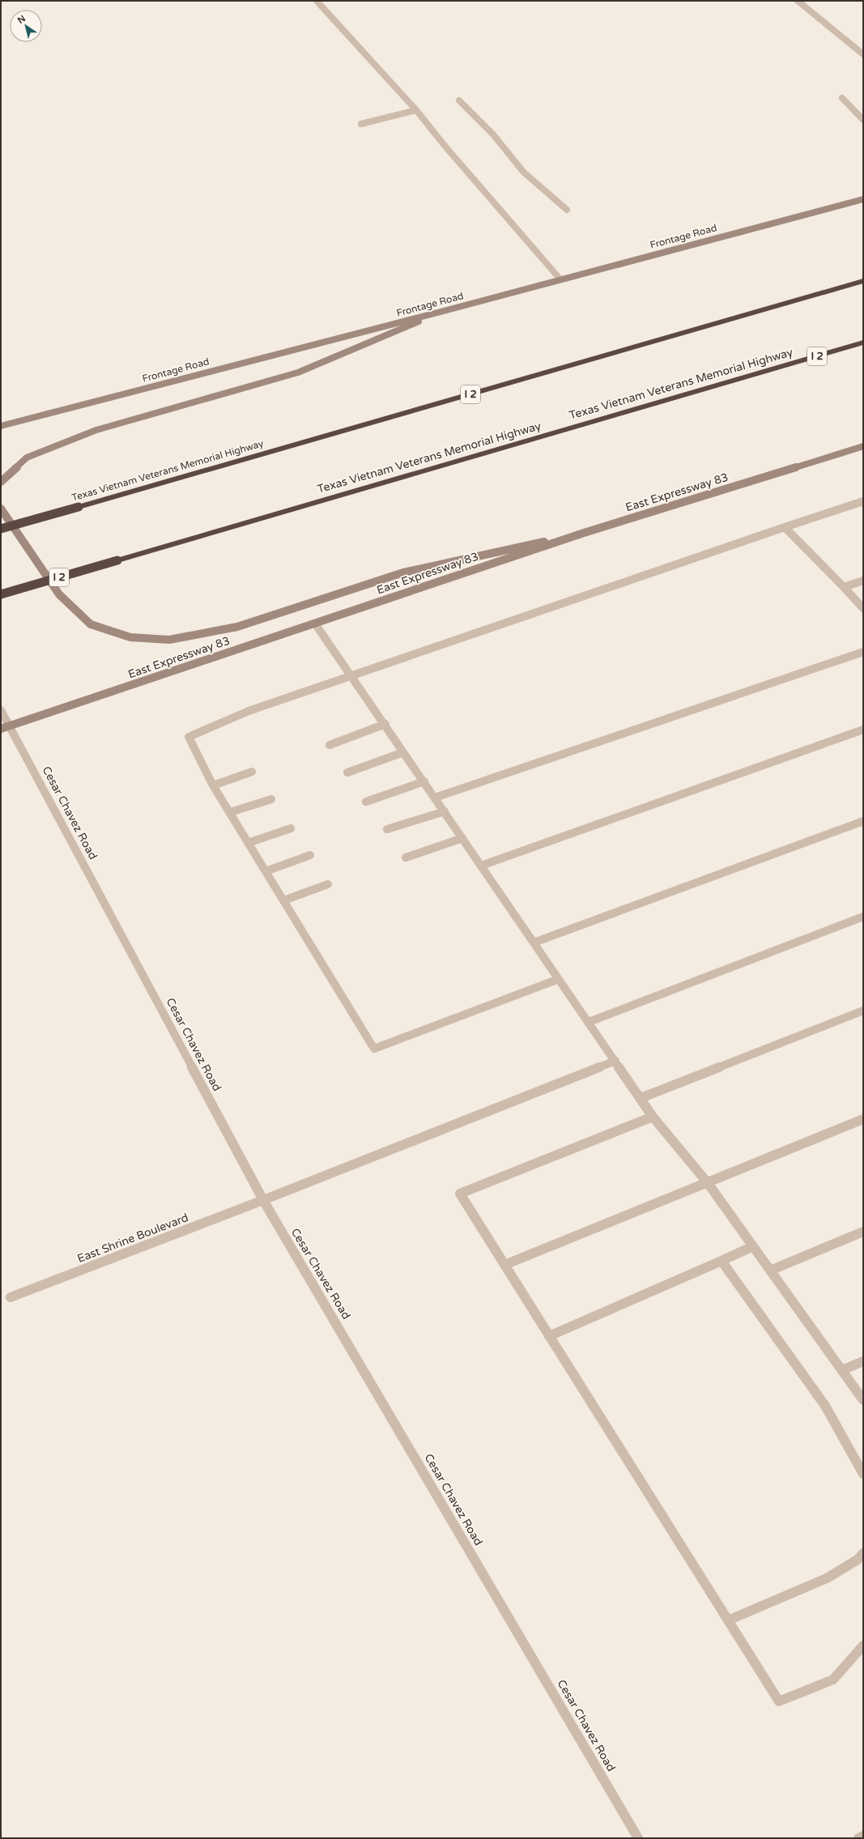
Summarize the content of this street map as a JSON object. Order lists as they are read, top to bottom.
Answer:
{
  "streets": {
    "highway": ["I 2", "Texas Vietnam Veterans Memorial Highway"],
    "main road": ["Frontage Road", "East Expressway 83"],
    "street": ["Cesar Chavez Road", "East Shrine Boulevard"]
  },
  "crossings": [
    ["East Expressway 83", "Cesar Chavez Road"],
    ["Cesar Chavez Road", "East Shrine Boulevard"]
  ],
  "north": "top left"
}
